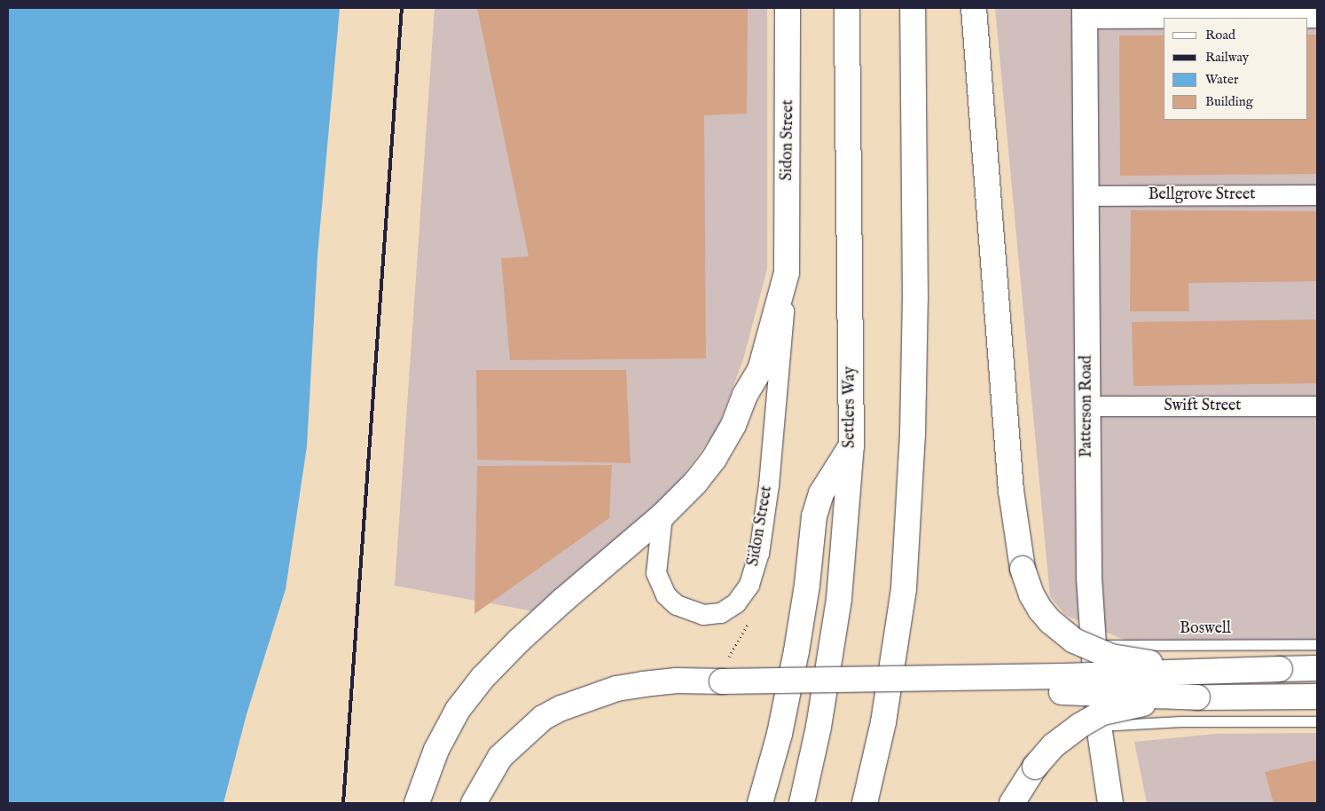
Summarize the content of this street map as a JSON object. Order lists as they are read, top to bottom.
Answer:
{
  "streets": {
    "main road": ["Sidon Street", "Patterson Road", "Settlers Way"],
    "street": ["Bellgrove Street", "Swift Street"],
    "lane": ["Boswell"]
  },
  "crossings": [
    ["Bellgrove Street", "Patterson Road"],
    ["Patterson Road", "Swift Street"],
    ["Patterson Road", "Boswell"]
  ],
  "legend": [
    "Road",
    "Railway",
    "Water",
    "Building"
  ]
}
